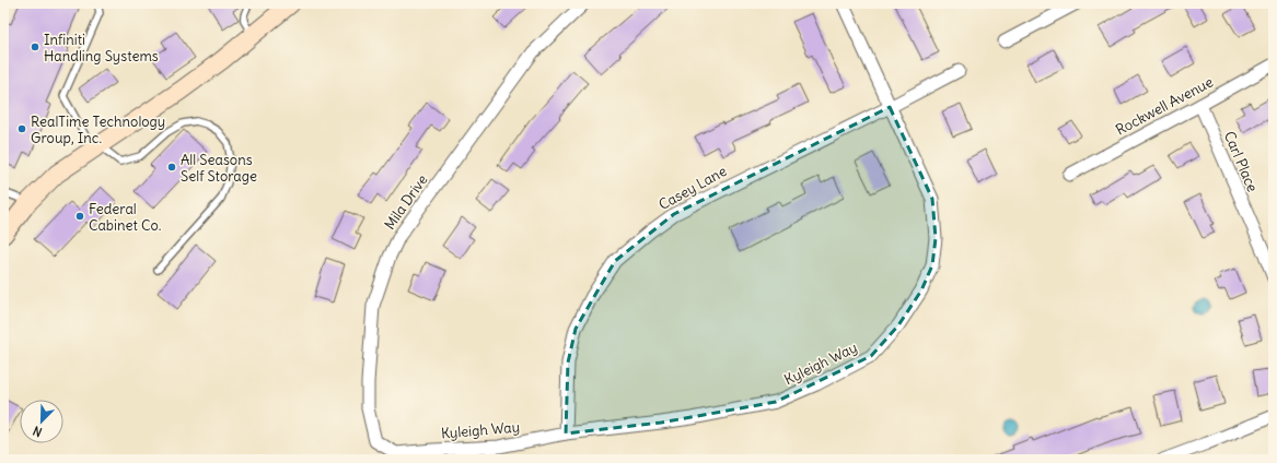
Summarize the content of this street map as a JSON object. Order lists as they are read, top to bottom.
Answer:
{
  "streets": {
    "street": [
      "Rockwell Avenue",
      "Carl Place",
      "Casey Lane",
      "Mila Drive",
      "Kyleigh Way"
    ]
  },
  "crossings": [
    ["Rockwell Avenue", "Carl Place"],
    ["Casey Lane", "Kyleigh Way"],
    ["Mila Drive", "Kyleigh Way"]
  ],
  "places": [
    "Infiniti Handling Systems",
    "RealTime Technology Group, Inc.",
    "All Seasons Self Storage",
    "Federal Cabinet Co."
  ],
  "north": "bottom left"
}
